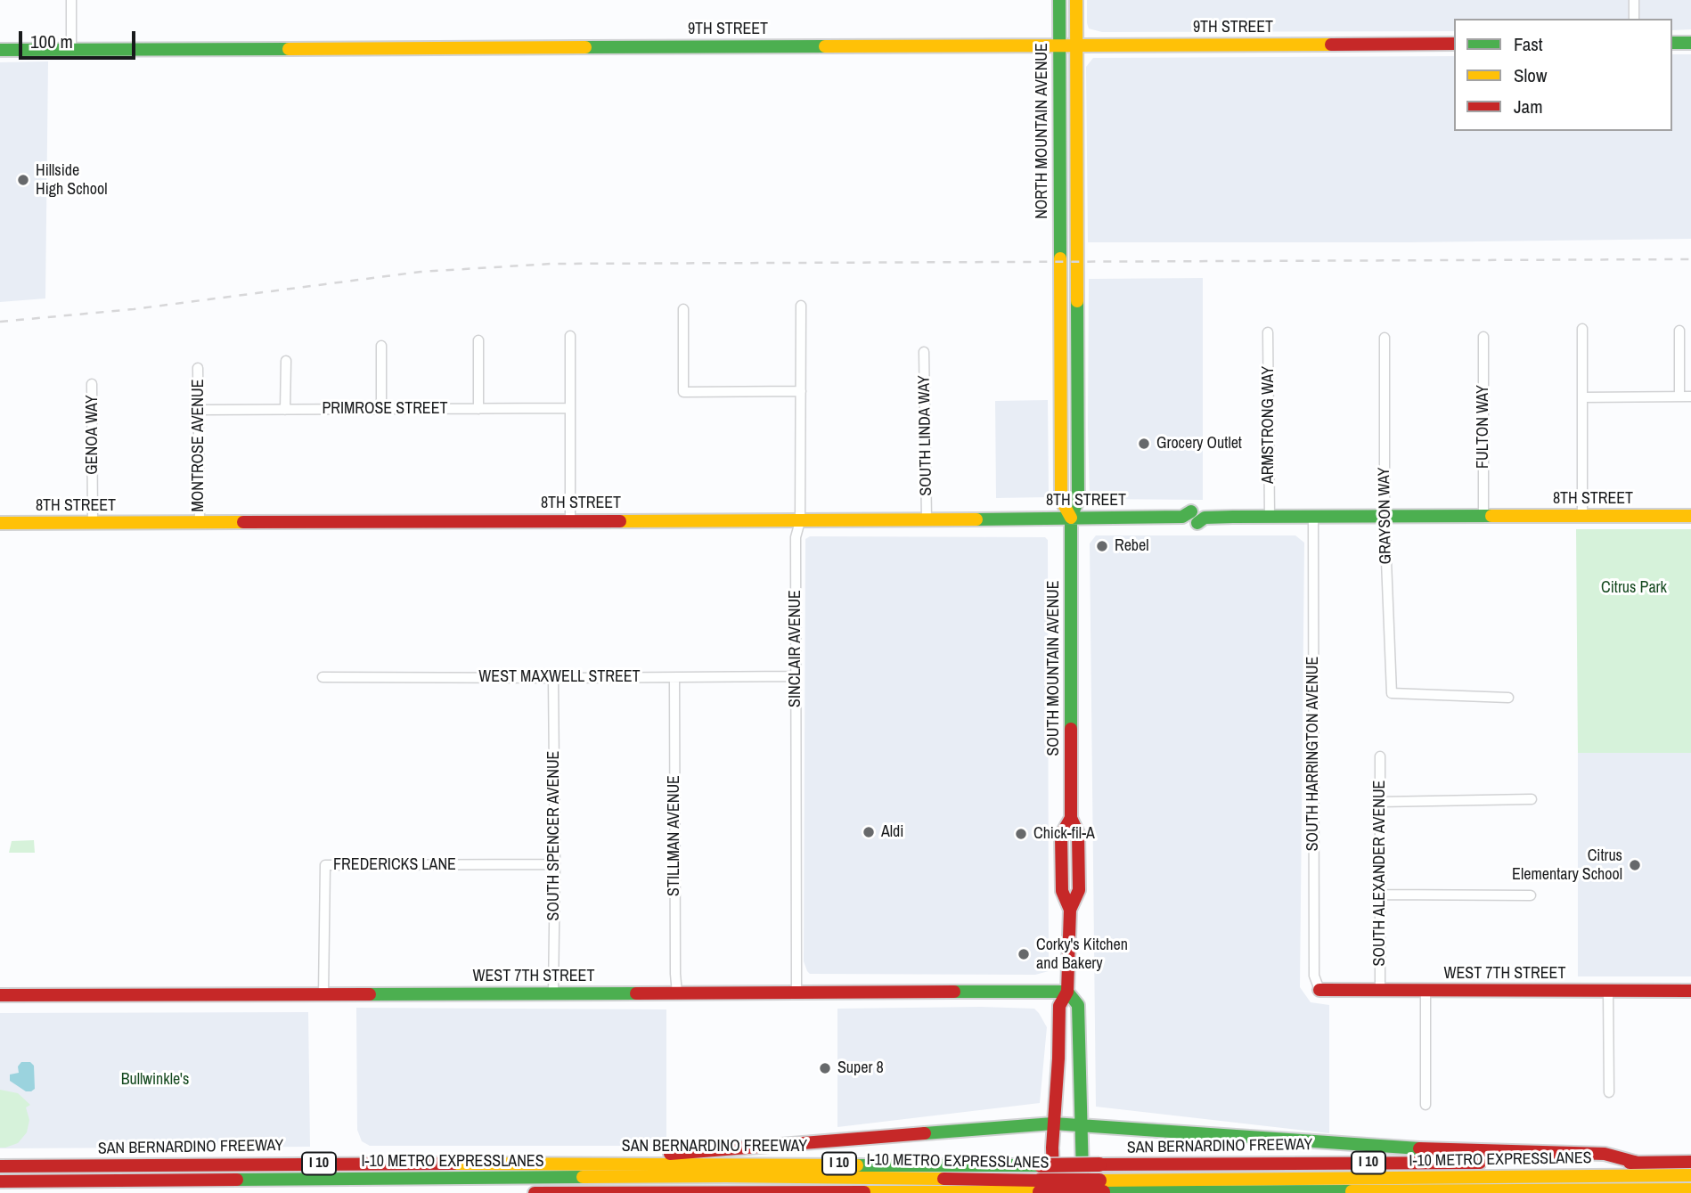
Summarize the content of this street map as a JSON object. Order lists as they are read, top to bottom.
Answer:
{
  "streets": {
    "main road": [
      "9TH STREET",
      "NORTH MOUNTAIN AVENUE",
      "8TH STREET",
      "SOUTH MOUNTAIN AVENUE",
      "WEST 7TH STREET",
      "SAN BERNARDINO FREEWAY",
      "I-10 METRO EXPRESSLANES",
      "I 10"
    ],
    "street": [
      "PRIMROSE STREET",
      "ARMSTRONG WAY",
      "FULTON WAY",
      "GENOA WAY",
      "SOUTH LINDA WAY",
      "MONTROSE AVENUE",
      "GRAYSON WAY",
      "SINCLAIR AVENUE",
      "WEST MAXWELL STREET",
      "SOUTH HARRINGTON AVENUE",
      "SOUTH SPENCER AVENUE",
      "STILLMAN AVENUE",
      "FREDERICKS LANE",
      "SOUTH ALEXANDER AVENUE"
    ]
  },
  "crossings": [
    ["9TH STREET", "NORTH MOUNTAIN AVENUE"],
    ["NORTH MOUNTAIN AVENUE", "SOUTH MOUNTAIN AVENUE"],
    ["PRIMROSE STREET", "MONTROSE AVENUE"],
    ["ARMSTRONG WAY", "8TH STREET"],
    ["FULTON WAY", "8TH STREET"],
    ["GENOA WAY", "8TH STREET"],
    ["SOUTH LINDA WAY", "8TH STREET"],
    ["MONTROSE AVENUE", "8TH STREET"],
    ["8TH STREET", "GRAYSON WAY"],
    ["8TH STREET", "SINCLAIR AVENUE"],
    ["8TH STREET", "SOUTH MOUNTAIN AVENUE"],
    ["8TH STREET", "SOUTH HARRINGTON AVENUE"],
    ["SINCLAIR AVENUE", "WEST MAXWELL STREET"],
    ["SINCLAIR AVENUE", "WEST 7TH STREET"],
    ["SOUTH MOUNTAIN AVENUE", "WEST 7TH STREET"],
    ["SOUTH MOUNTAIN AVENUE", "I-10 METRO EXPRESSLANES"],
    ["WEST MAXWELL STREET", "SOUTH SPENCER AVENUE"],
    ["WEST MAXWELL STREET", "STILLMAN AVENUE"],
    ["SOUTH HARRINGTON AVENUE", "WEST 7TH STREET"],
    ["SOUTH SPENCER AVENUE", "FREDERICKS LANE"],
    ["SOUTH SPENCER AVENUE", "WEST 7TH STREET"],
    ["STILLMAN AVENUE", "WEST 7TH STREET"],
    ["FREDERICKS LANE", "WEST 7TH STREET"],
    ["SOUTH ALEXANDER AVENUE", "WEST 7TH STREET"]
  ],
  "parks": ["Citrus Park", "Bullwinkle's"],
  "places": [
    "Hillside High School",
    "Grocery Outlet",
    "Rebel",
    "Aldi",
    "Chick-fil-A",
    "Citrus Elementary School",
    "Corky's Kitchen and Bakery",
    "Super 8"
  ],
  "legend": ["Fast", "Slow", "Jam"],
  "scale_bar": "100 m"
}
